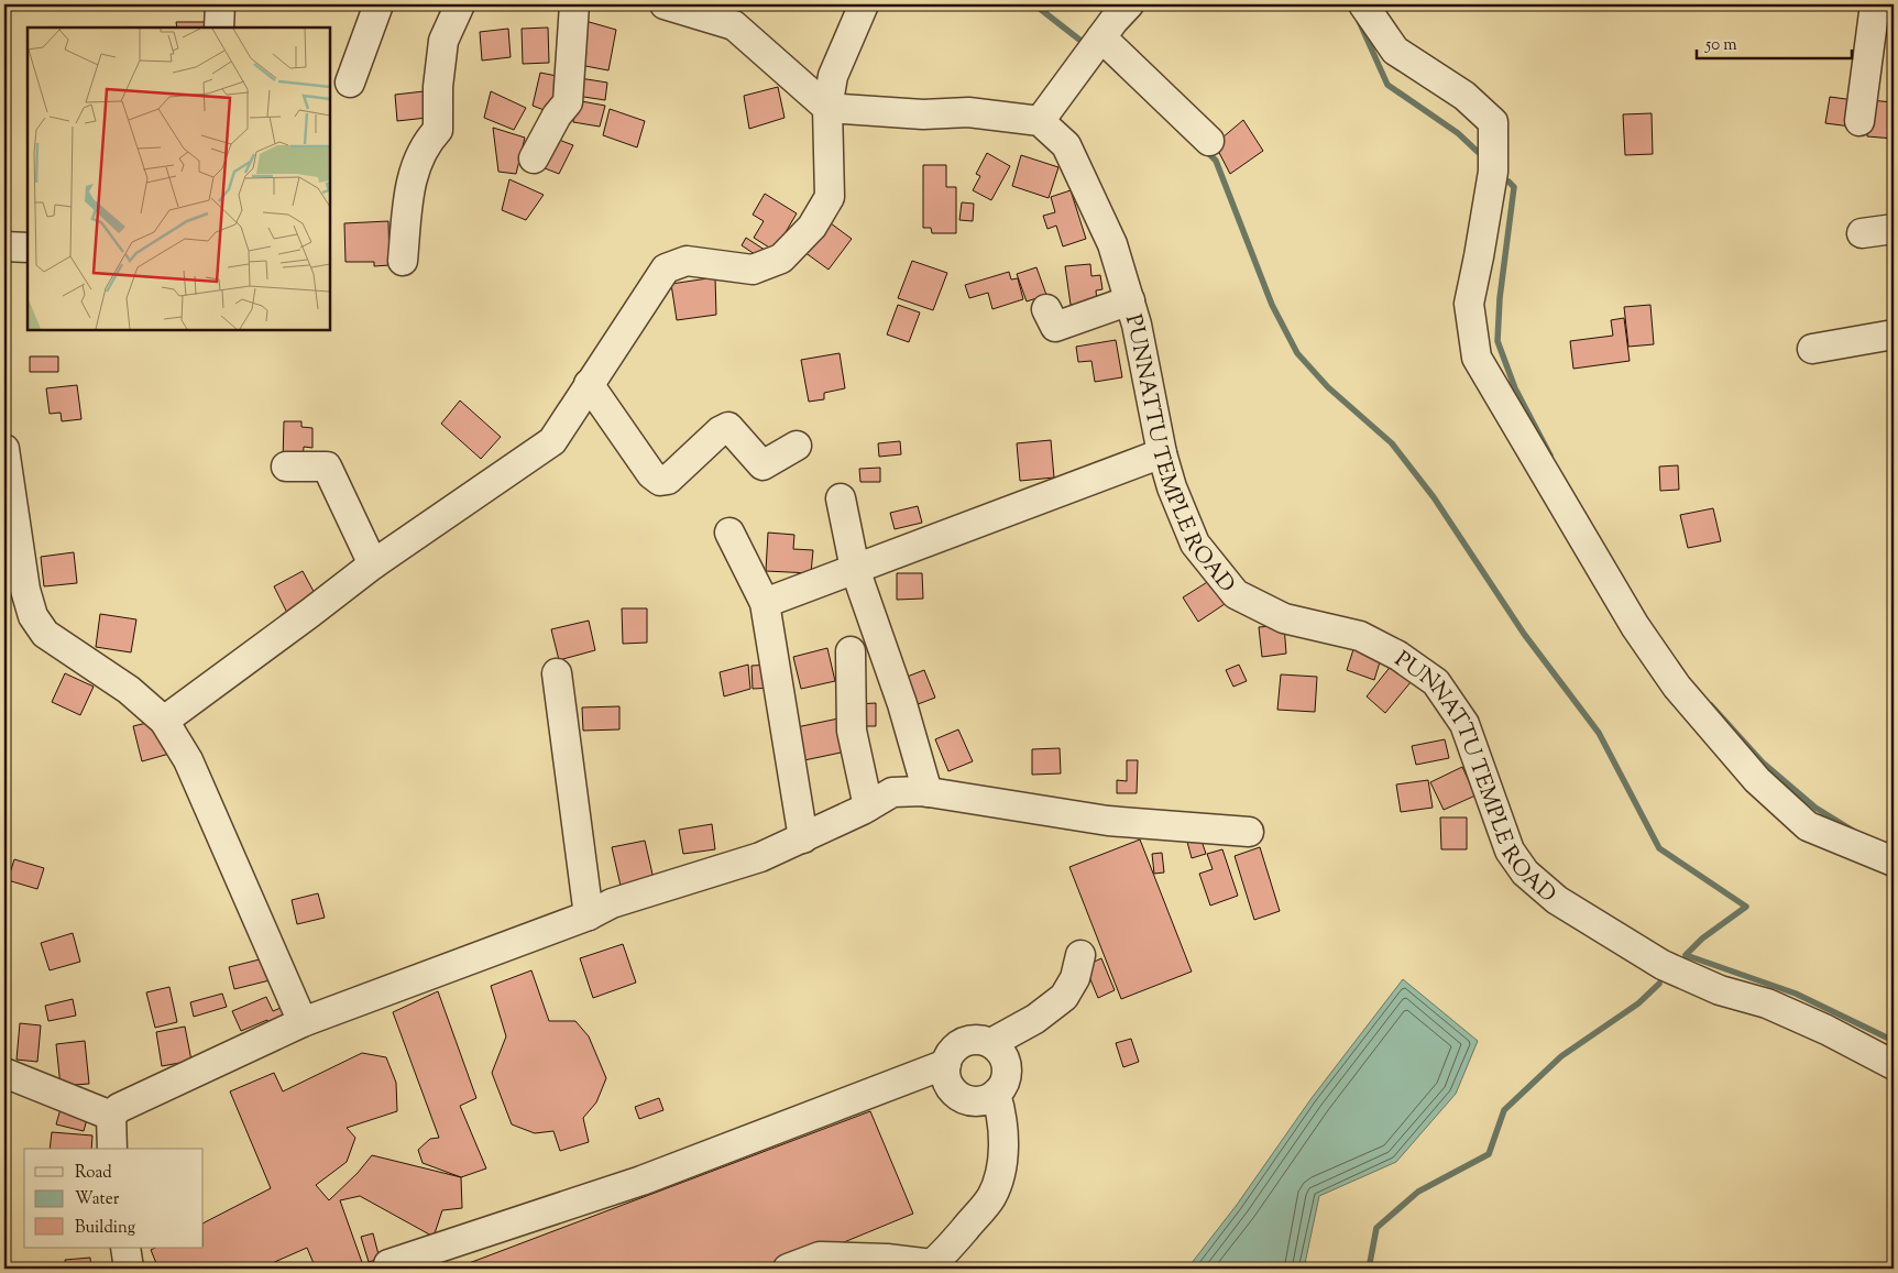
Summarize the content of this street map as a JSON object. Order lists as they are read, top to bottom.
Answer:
{
  "streets": {
    "street": ["PUNNATTU TEMPLE ROAD"]
  },
  "legend": ["Road", "Water", "Building"],
  "scale_bar": "50 m"
}
